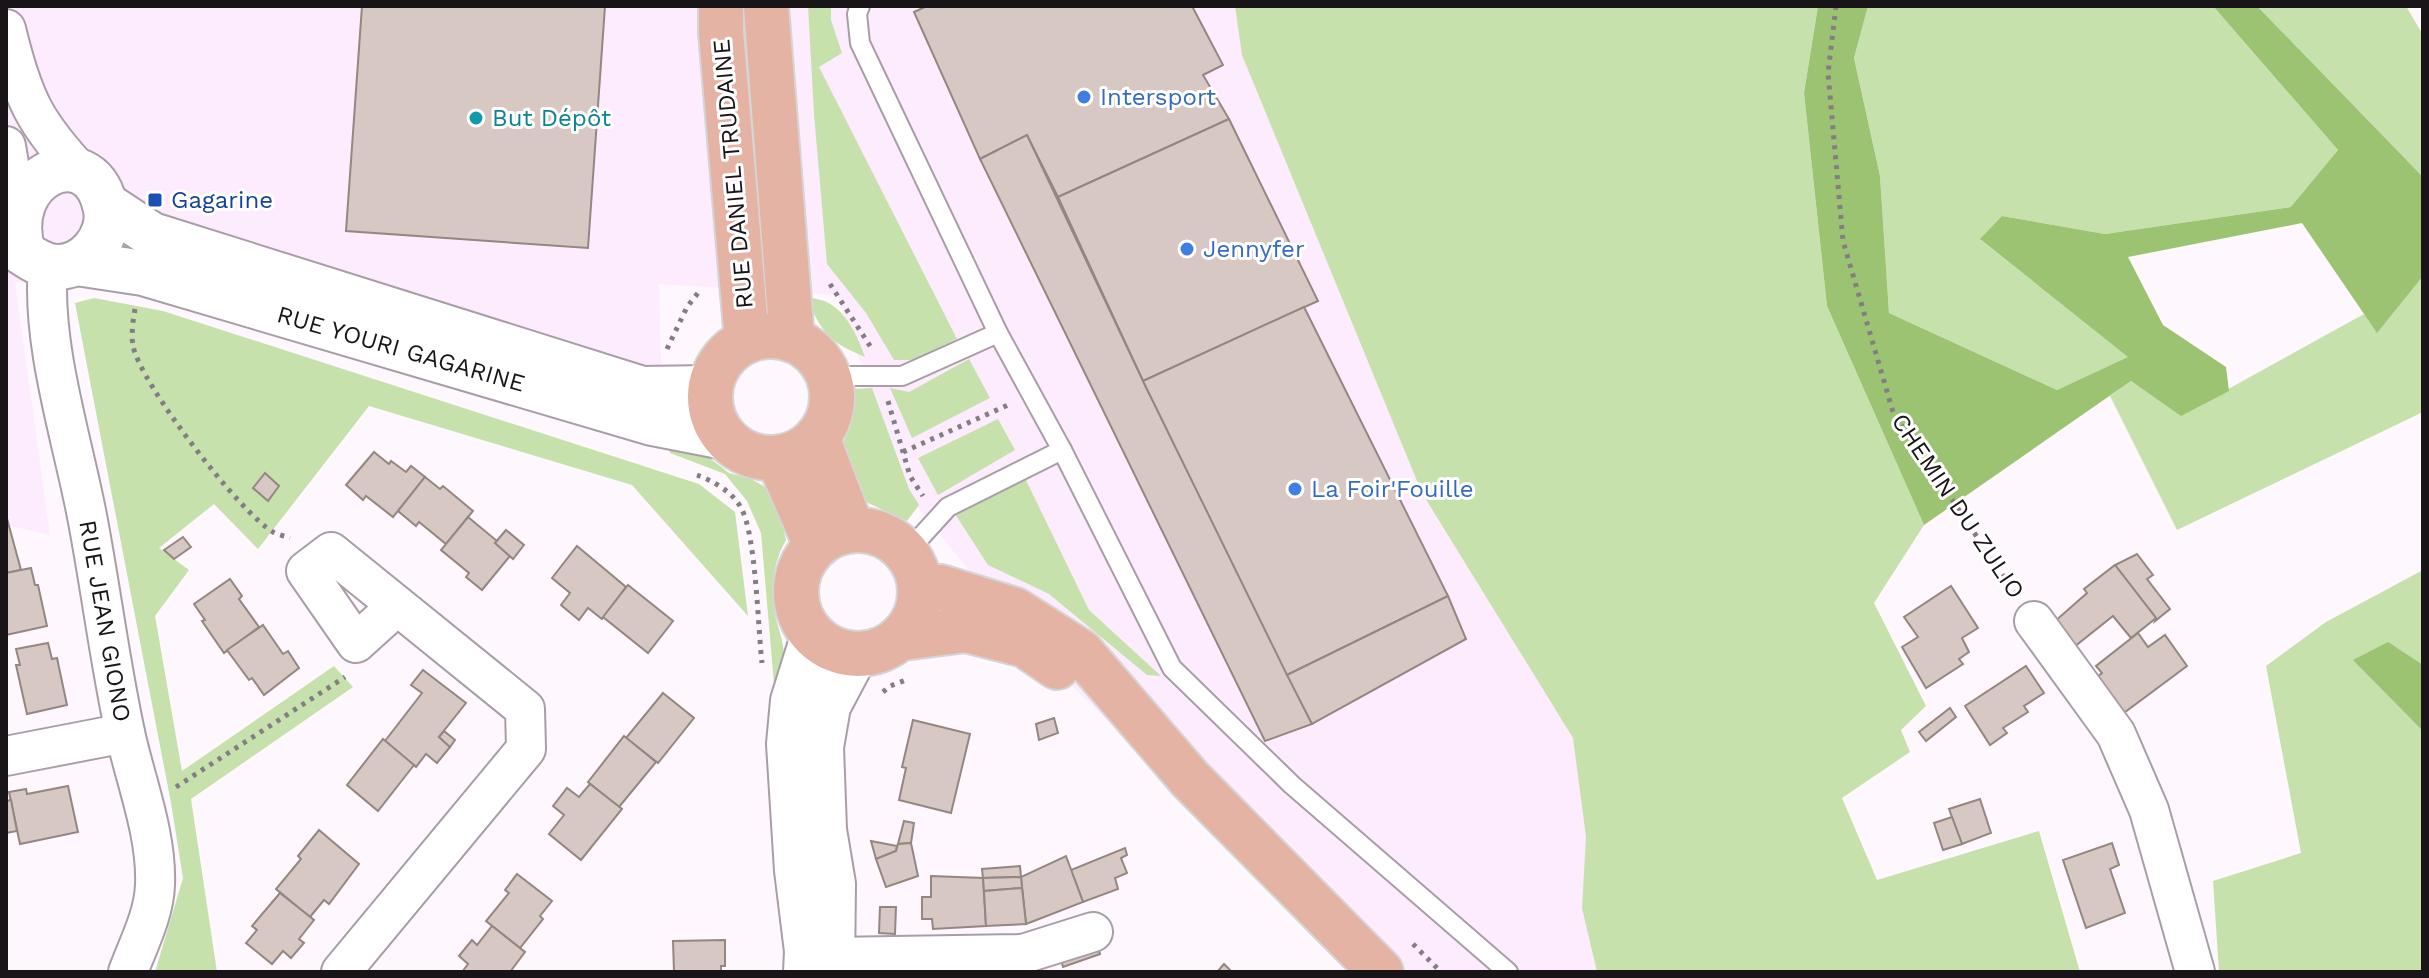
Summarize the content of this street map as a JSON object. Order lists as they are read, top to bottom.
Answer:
{
  "streets": {
    "main road": ["RUE DANIEL TRUDAINE"],
    "street": ["RUE YOURI GAGARINE", "CHEMIN DU ZULIO", "RUE JEAN GIONO"]
  },
  "crossings": [
    ["RUE DANIEL TRUDAINE", "RUE YOURI GAGARINE"],
    ["RUE YOURI GAGARINE", "RUE JEAN GIONO"]
  ],
  "places": {
    "other": [
      "Intersport",
      "But Dépôt",
      "Jennyfer",
      "La Foir'Fouille"
    ],
    "transit": ["Gagarine"]
  }
}
